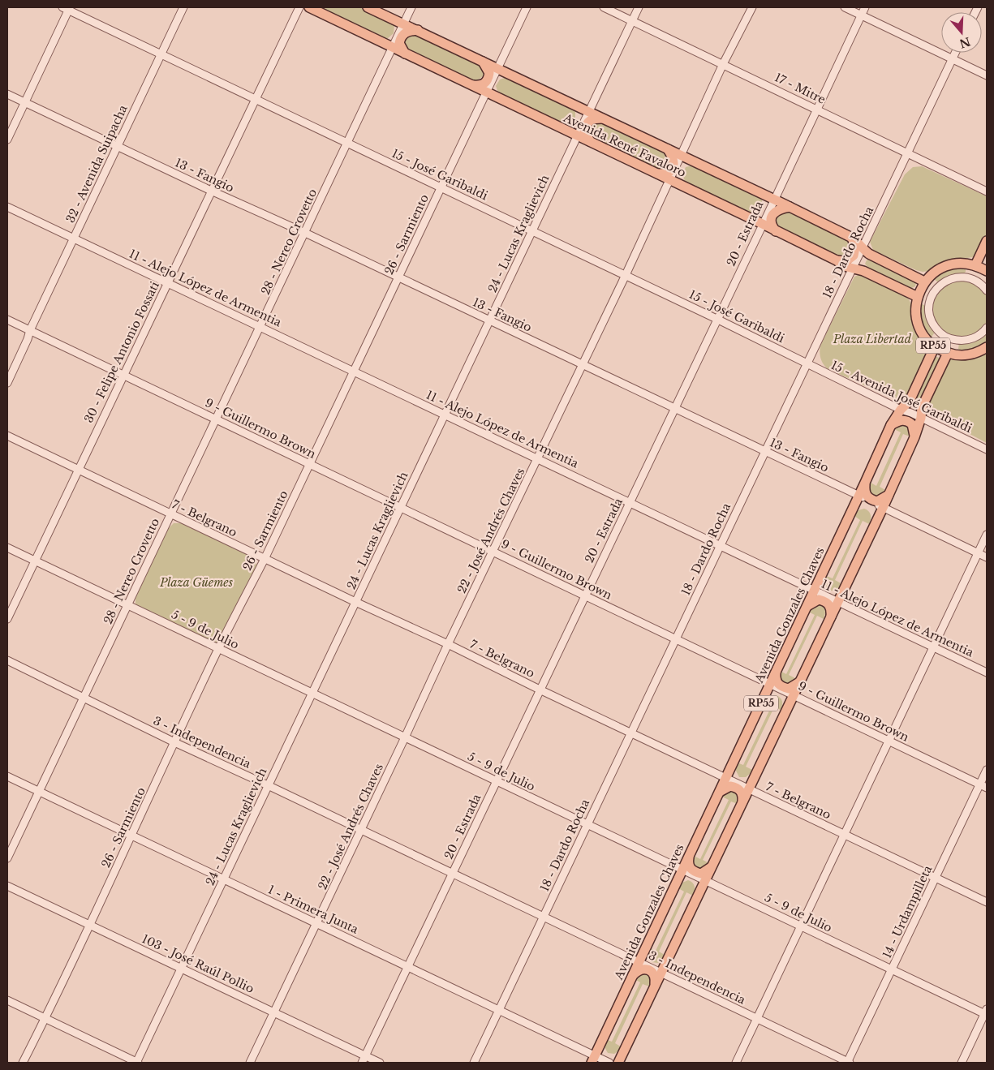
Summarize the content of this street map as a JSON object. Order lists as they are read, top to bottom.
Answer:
{
  "streets": {
    "main road": ["Avenida René Favaloro", "RP55", "Avenida Gonzales Chaves"],
    "street": [
      "17 - Mitre",
      "32 - Avenida Suipacha",
      "15 - José Garibaldi",
      "13 - Fangio",
      "24 - Lucas Kraglievich",
      "20 - Estrada",
      "26 - Sarmiento",
      "28 - Nereo Crovetto",
      "18 - Dardo Rocha",
      "11 - Alejo López de Armentia",
      "30 - Felipe Antonio Fossati",
      "15 - Avenida José Garibaldi",
      "9 - Guillermo Brown",
      "7 - Belgrano",
      "22 - José Andrés Chaves",
      "5 - 9 de Julio",
      "3 - Independencia",
      "1 - Primera Junta",
      "14 - Urdampilleta",
      "103 - José Raúl Pollio"
    ]
  },
  "crossings": [
    ["17 - Mitre", "24 - Lucas Kraglievich"],
    ["17 - Mitre", "20 - Estrada"],
    ["17 - Mitre", "18 - Dardo Rocha"],
    ["17 - Mitre", "22 - José Andrés Chaves"],
    ["Avenida René Favaloro", "24 - Lucas Kraglievich"],
    ["Avenida René Favaloro", "20 - Estrada"],
    ["Avenida René Favaloro", "26 - Sarmiento"],
    ["Avenida René Favaloro", "28 - Nereo Crovetto"],
    ["Avenida René Favaloro", "18 - Dardo Rocha"],
    ["Avenida René Favaloro", "RP55"],
    ["Avenida René Favaloro", "22 - José Andrés Chaves"],
    ["32 - Avenida Suipacha", "15 - José Garibaldi"],
    ["32 - Avenida Suipacha", "13 - Fangio"],
    ["32 - Avenida Suipacha", "11 - Alejo López de Armentia"],
    ["32 - Avenida Suipacha", "9 - Guillermo Brown"],
    ["15 - José Garibaldi", "24 - Lucas Kraglievich"],
    ["15 - José Garibaldi", "20 - Estrada"],
    ["15 - José Garibaldi", "26 - Sarmiento"],
    ["15 - José Garibaldi", "28 - Nereo Crovetto"],
    ["15 - José Garibaldi", "18 - Dardo Rocha"],
    ["15 - José Garibaldi", "30 - Felipe Antonio Fossati"],
    ["15 - José Garibaldi", "15 - Avenida José Garibaldi"],
    ["15 - José Garibaldi", "22 - José Andrés Chaves"],
    ["13 - Fangio", "24 - Lucas Kraglievich"],
    ["13 - Fangio", "20 - Estrada"],
    ["13 - Fangio", "26 - Sarmiento"],
    ["13 - Fangio", "28 - Nereo Crovetto"],
    ["13 - Fangio", "18 - Dardo Rocha"],
    ["13 - Fangio", "RP55"],
    ["13 - Fangio", "30 - Felipe Antonio Fossati"],
    ["13 - Fangio", "22 - José Andrés Chaves"],
    ["13 - Fangio", "Avenida Gonzales Chaves"],
    ["24 - Lucas Kraglievich", "11 - Alejo López de Armentia"],
    ["24 - Lucas Kraglievich", "9 - Guillermo Brown"],
    ["24 - Lucas Kraglievich", "7 - Belgrano"],
    ["24 - Lucas Kraglievich", "5 - 9 de Julio"],
    ["24 - Lucas Kraglievich", "3 - Independencia"],
    ["24 - Lucas Kraglievich", "1 - Primera Junta"],
    ["24 - Lucas Kraglievich", "103 - José Raúl Pollio"],
    ["20 - Estrada", "11 - Alejo López de Armentia"],
    ["20 - Estrada", "9 - Guillermo Brown"],
    ["20 - Estrada", "7 - Belgrano"],
    ["20 - Estrada", "5 - 9 de Julio"],
    ["20 - Estrada", "3 - Independencia"],
    ["20 - Estrada", "1 - Primera Junta"],
    ["20 - Estrada", "103 - José Raúl Pollio"],
    ["26 - Sarmiento", "11 - Alejo López de Armentia"],
    ["26 - Sarmiento", "9 - Guillermo Brown"],
    ["26 - Sarmiento", "7 - Belgrano"],
    ["26 - Sarmiento", "5 - 9 de Julio"],
    ["26 - Sarmiento", "3 - Independencia"],
    ["26 - Sarmiento", "1 - Primera Junta"],
    ["26 - Sarmiento", "103 - José Raúl Pollio"],
    ["28 - Nereo Crovetto", "11 - Alejo López de Armentia"],
    ["28 - Nereo Crovetto", "9 - Guillermo Brown"],
    ["28 - Nereo Crovetto", "7 - Belgrano"],
    ["28 - Nereo Crovetto", "5 - 9 de Julio"],
    ["28 - Nereo Crovetto", "3 - Independencia"],
    ["28 - Nereo Crovetto", "1 - Primera Junta"],
    ["18 - Dardo Rocha", "11 - Alejo López de Armentia"],
    ["18 - Dardo Rocha", "15 - Avenida José Garibaldi"],
    ["18 - Dardo Rocha", "9 - Guillermo Brown"],
    ["18 - Dardo Rocha", "7 - Belgrano"],
    ["18 - Dardo Rocha", "5 - 9 de Julio"],
    ["18 - Dardo Rocha", "3 - Independencia"],
    ["18 - Dardo Rocha", "1 - Primera Junta"],
    ["11 - Alejo López de Armentia", "RP55"],
    ["11 - Alejo López de Armentia", "30 - Felipe Antonio Fossati"],
    ["11 - Alejo López de Armentia", "22 - José Andrés Chaves"],
    ["11 - Alejo López de Armentia", "Avenida Gonzales Chaves"],
    ["RP55", "15 - Avenida José Garibaldi"],
    ["RP55", "9 - Guillermo Brown"],
    ["RP55", "7 - Belgrano"],
    ["RP55", "Avenida Gonzales Chaves"],
    ["RP55", "5 - 9 de Julio"],
    ["RP55", "3 - Independencia"],
    ["30 - Felipe Antonio Fossati", "9 - Guillermo Brown"],
    ["30 - Felipe Antonio Fossati", "7 - Belgrano"],
    ["30 - Felipe Antonio Fossati", "5 - 9 de Julio"],
    ["15 - Avenida José Garibaldi", "Avenida Gonzales Chaves"],
    ["9 - Guillermo Brown", "22 - José Andrés Chaves"],
    ["9 - Guillermo Brown", "Avenida Gonzales Chaves"],
    ["9 - Guillermo Brown", "14 - Urdampilleta"],
    ["7 - Belgrano", "22 - José Andrés Chaves"],
    ["7 - Belgrano", "Avenida Gonzales Chaves"],
    ["7 - Belgrano", "14 - Urdampilleta"],
    ["22 - José Andrés Chaves", "5 - 9 de Julio"],
    ["22 - José Andrés Chaves", "3 - Independencia"],
    ["22 - José Andrés Chaves", "1 - Primera Junta"],
    ["22 - José Andrés Chaves", "103 - José Raúl Pollio"],
    ["Avenida Gonzales Chaves", "5 - 9 de Julio"],
    ["Avenida Gonzales Chaves", "3 - Independencia"],
    ["Avenida Gonzales Chaves", "1 - Primera Junta"],
    ["5 - 9 de Julio", "14 - Urdampilleta"],
    ["3 - Independencia", "14 - Urdampilleta"]
  ],
  "parks": ["Plaza Libertad", "Plaza Güemes"],
  "north": "bottom"
}
